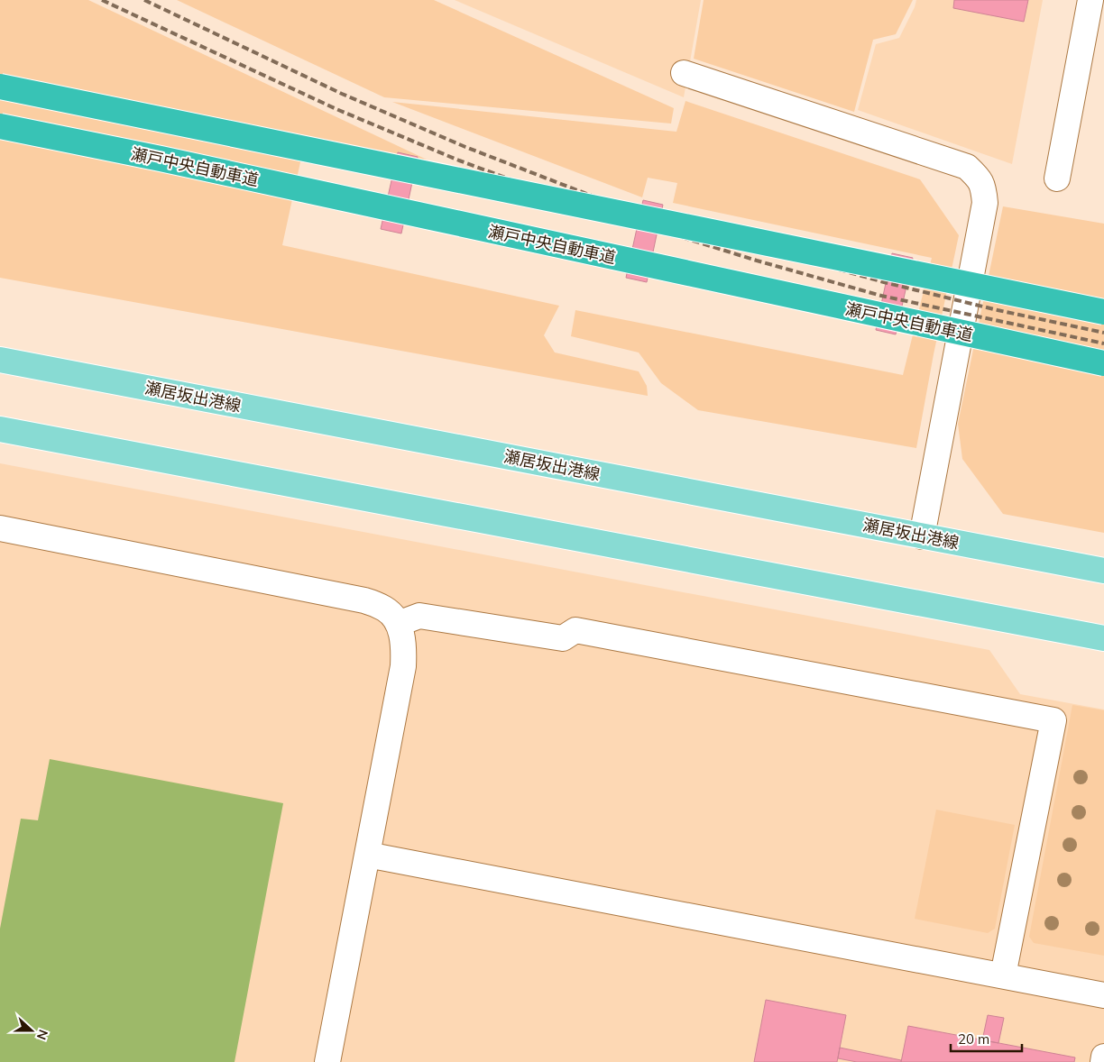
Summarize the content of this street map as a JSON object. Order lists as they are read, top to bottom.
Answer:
{
  "streets": {
    "highway": ["瀬戸中央自動車道"],
    "main road": ["瀬居坂出港線"]
  },
  "scale_bar": "20 m",
  "north": "right"
}
